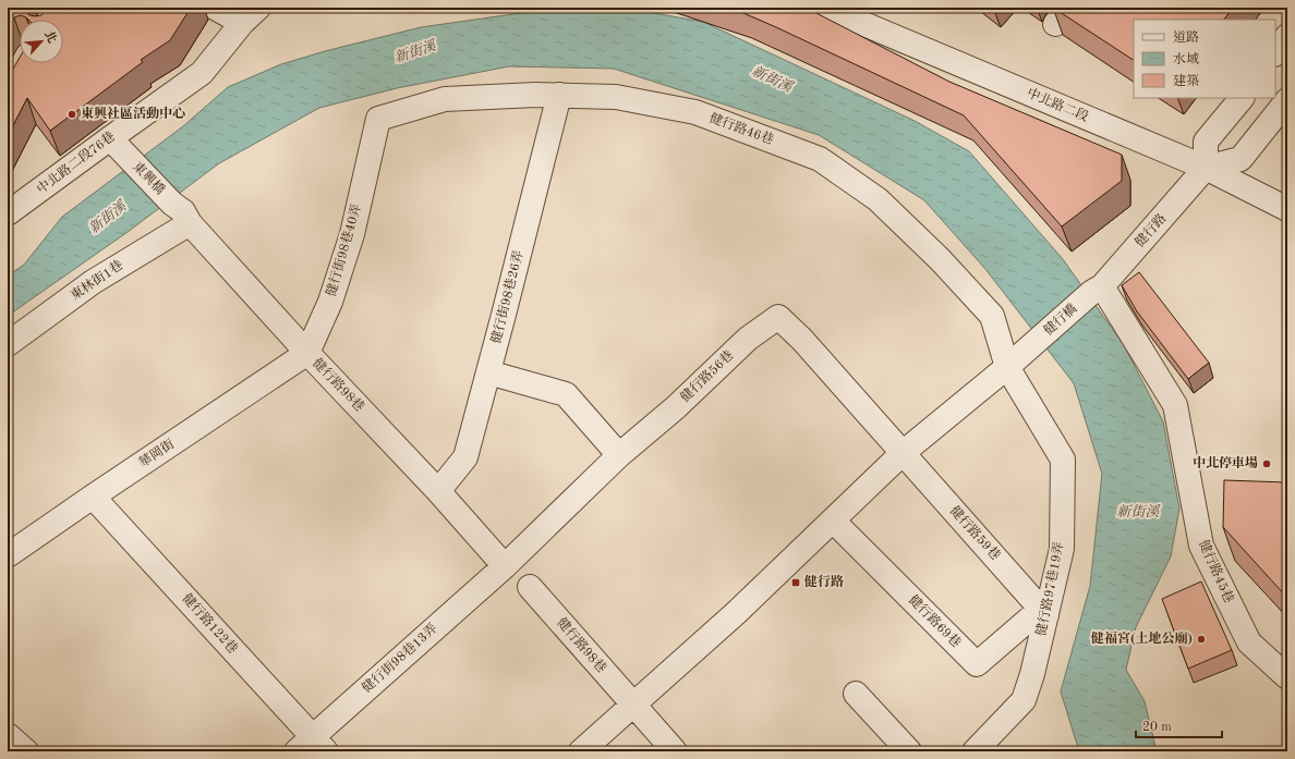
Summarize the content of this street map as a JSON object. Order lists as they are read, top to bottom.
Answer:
{
  "streets": {
    "street": [
      "中北路二段",
      "健行路46巷",
      "中北路二段76巷",
      "東興橋",
      "健行路",
      "健行街98巷40弄",
      "東林街1巷",
      "健行街98巷26弄",
      "健行橋",
      "健行路56巷",
      "健行路98巷",
      "華岡街",
      "健行路59巷",
      "健行路45巷",
      "健行路97巷19弄",
      "健行路69巷",
      "健行路122巷",
      "健行街98巷13弄"
    ]
  },
  "crossings": [
    ["中北路二段", "健行路"],
    ["健行路46巷", "健行街98巷40弄"],
    ["健行路46巷", "健行街98巷26弄"],
    ["健行路46巷", "健行橋"],
    ["健行路46巷", "健行路97巷19弄"],
    ["中北路二段76巷", "東興橋"],
    ["東興橋", "健行路98巷"],
    ["健行路", "健行橋"],
    ["健行路", "健行路45巷"],
    ["健行街98巷40弄", "健行路98巷"],
    ["健行街98巷40弄", "華岡街"],
    ["東林街1巷", "健行路98巷"],
    ["健行街98巷26弄", "健行路98巷"],
    ["健行橋", "健行路45巷"],
    ["健行橋", "健行路97巷19弄"],
    ["健行路56巷", "健行路98巷"],
    ["健行路56巷", "健行路59巷"],
    ["健行路56巷", "健行街98巷13弄"],
    ["健行路98巷", "華岡街"],
    ["健行路98巷", "健行街98巷13弄"],
    ["華岡街", "健行路122巷"],
    ["健行路59巷", "健行路97巷19弄"],
    ["健行路59巷", "健行路69巷"],
    ["健行路97巷19弄", "健行路69巷"],
    ["健行路122巷", "健行街98巷13弄"]
  ],
  "water": ["新街溪"],
  "places": {
    "other": ["東興社區活動中心", "中北停車場", "健福宮(土地公廟)"],
    "transit": ["健行路"]
  },
  "legend": ["道路", "水域", "建築"],
  "scale_bar": "20 m",
  "north": "top right"
}
